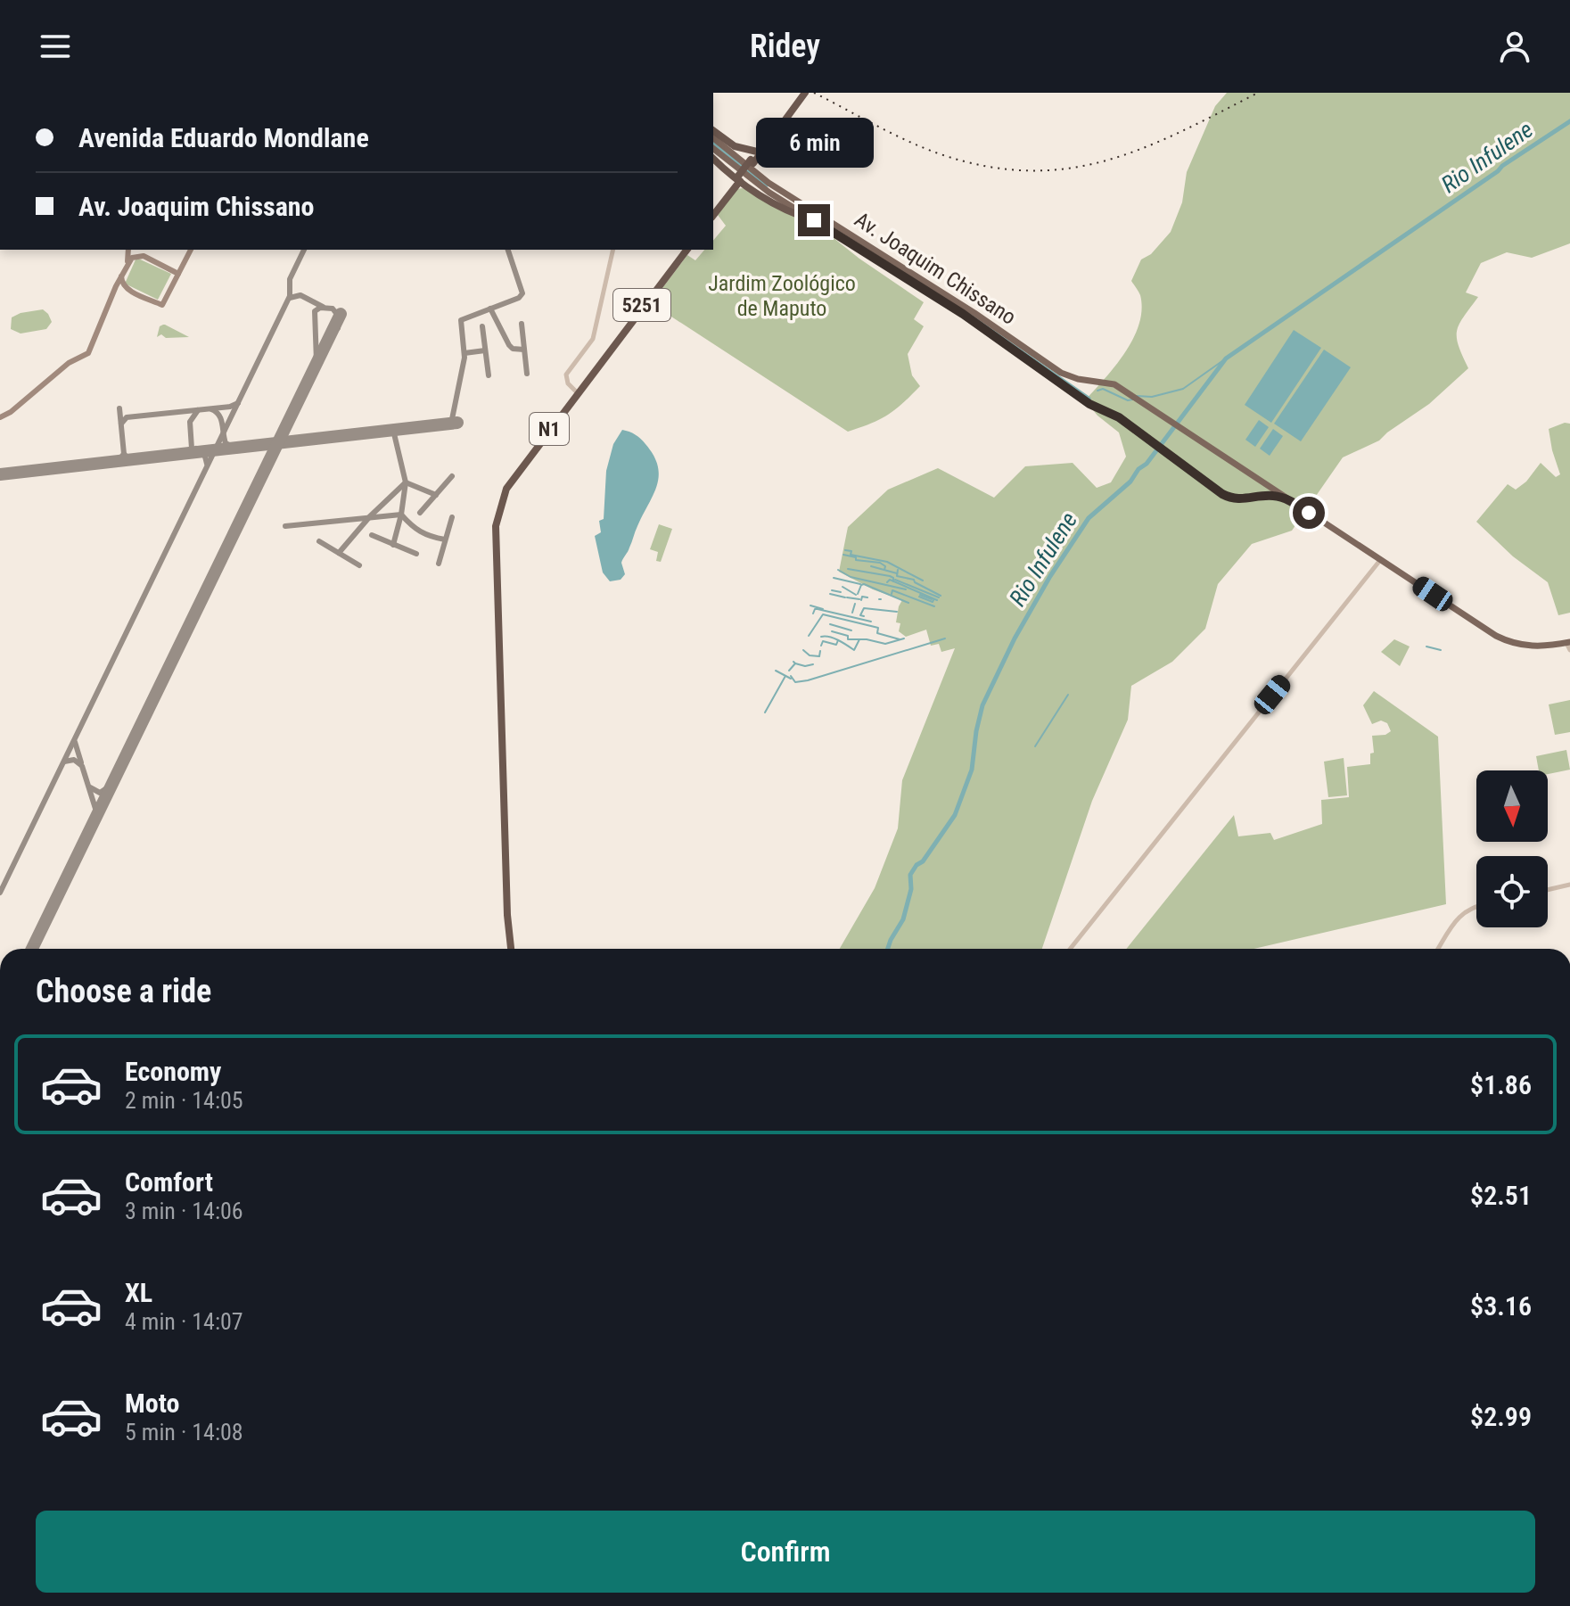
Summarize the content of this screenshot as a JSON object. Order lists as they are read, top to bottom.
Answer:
{
  "streets": {
    "highway": ["5251", "N1"],
    "main road": ["Av. Joaquim Chissano"]
  },
  "crossings": [
    ["5251", "N1"]
  ],
  "water": ["Rio Infulene"],
  "parks": ["Jardim Zoológico de Maputo"],
  "north": "bottom",
  "page": {
    "header": "Ridey",
    "banner": ["Avenida Eduardo Mondlane", "Av. Joaquim Chissano"],
    "bubble": "6 min",
    "heading": "Choose a ride",
    "list": [
      {
        "name": "Economy",
        "note": "2 min · 14:05",
        "value": "$1.86"
      },
      {
        "name": "Comfort",
        "note": "3 min · 14:06",
        "value": "$2.51"
      },
      {
        "name": "XL",
        "note": "4 min · 14:07",
        "value": "$3.16"
      },
      {
        "name": "Moto",
        "note": "5 min · 14:08",
        "value": "$2.99"
      }
    ],
    "buttons": "Confirm"
  }
}
